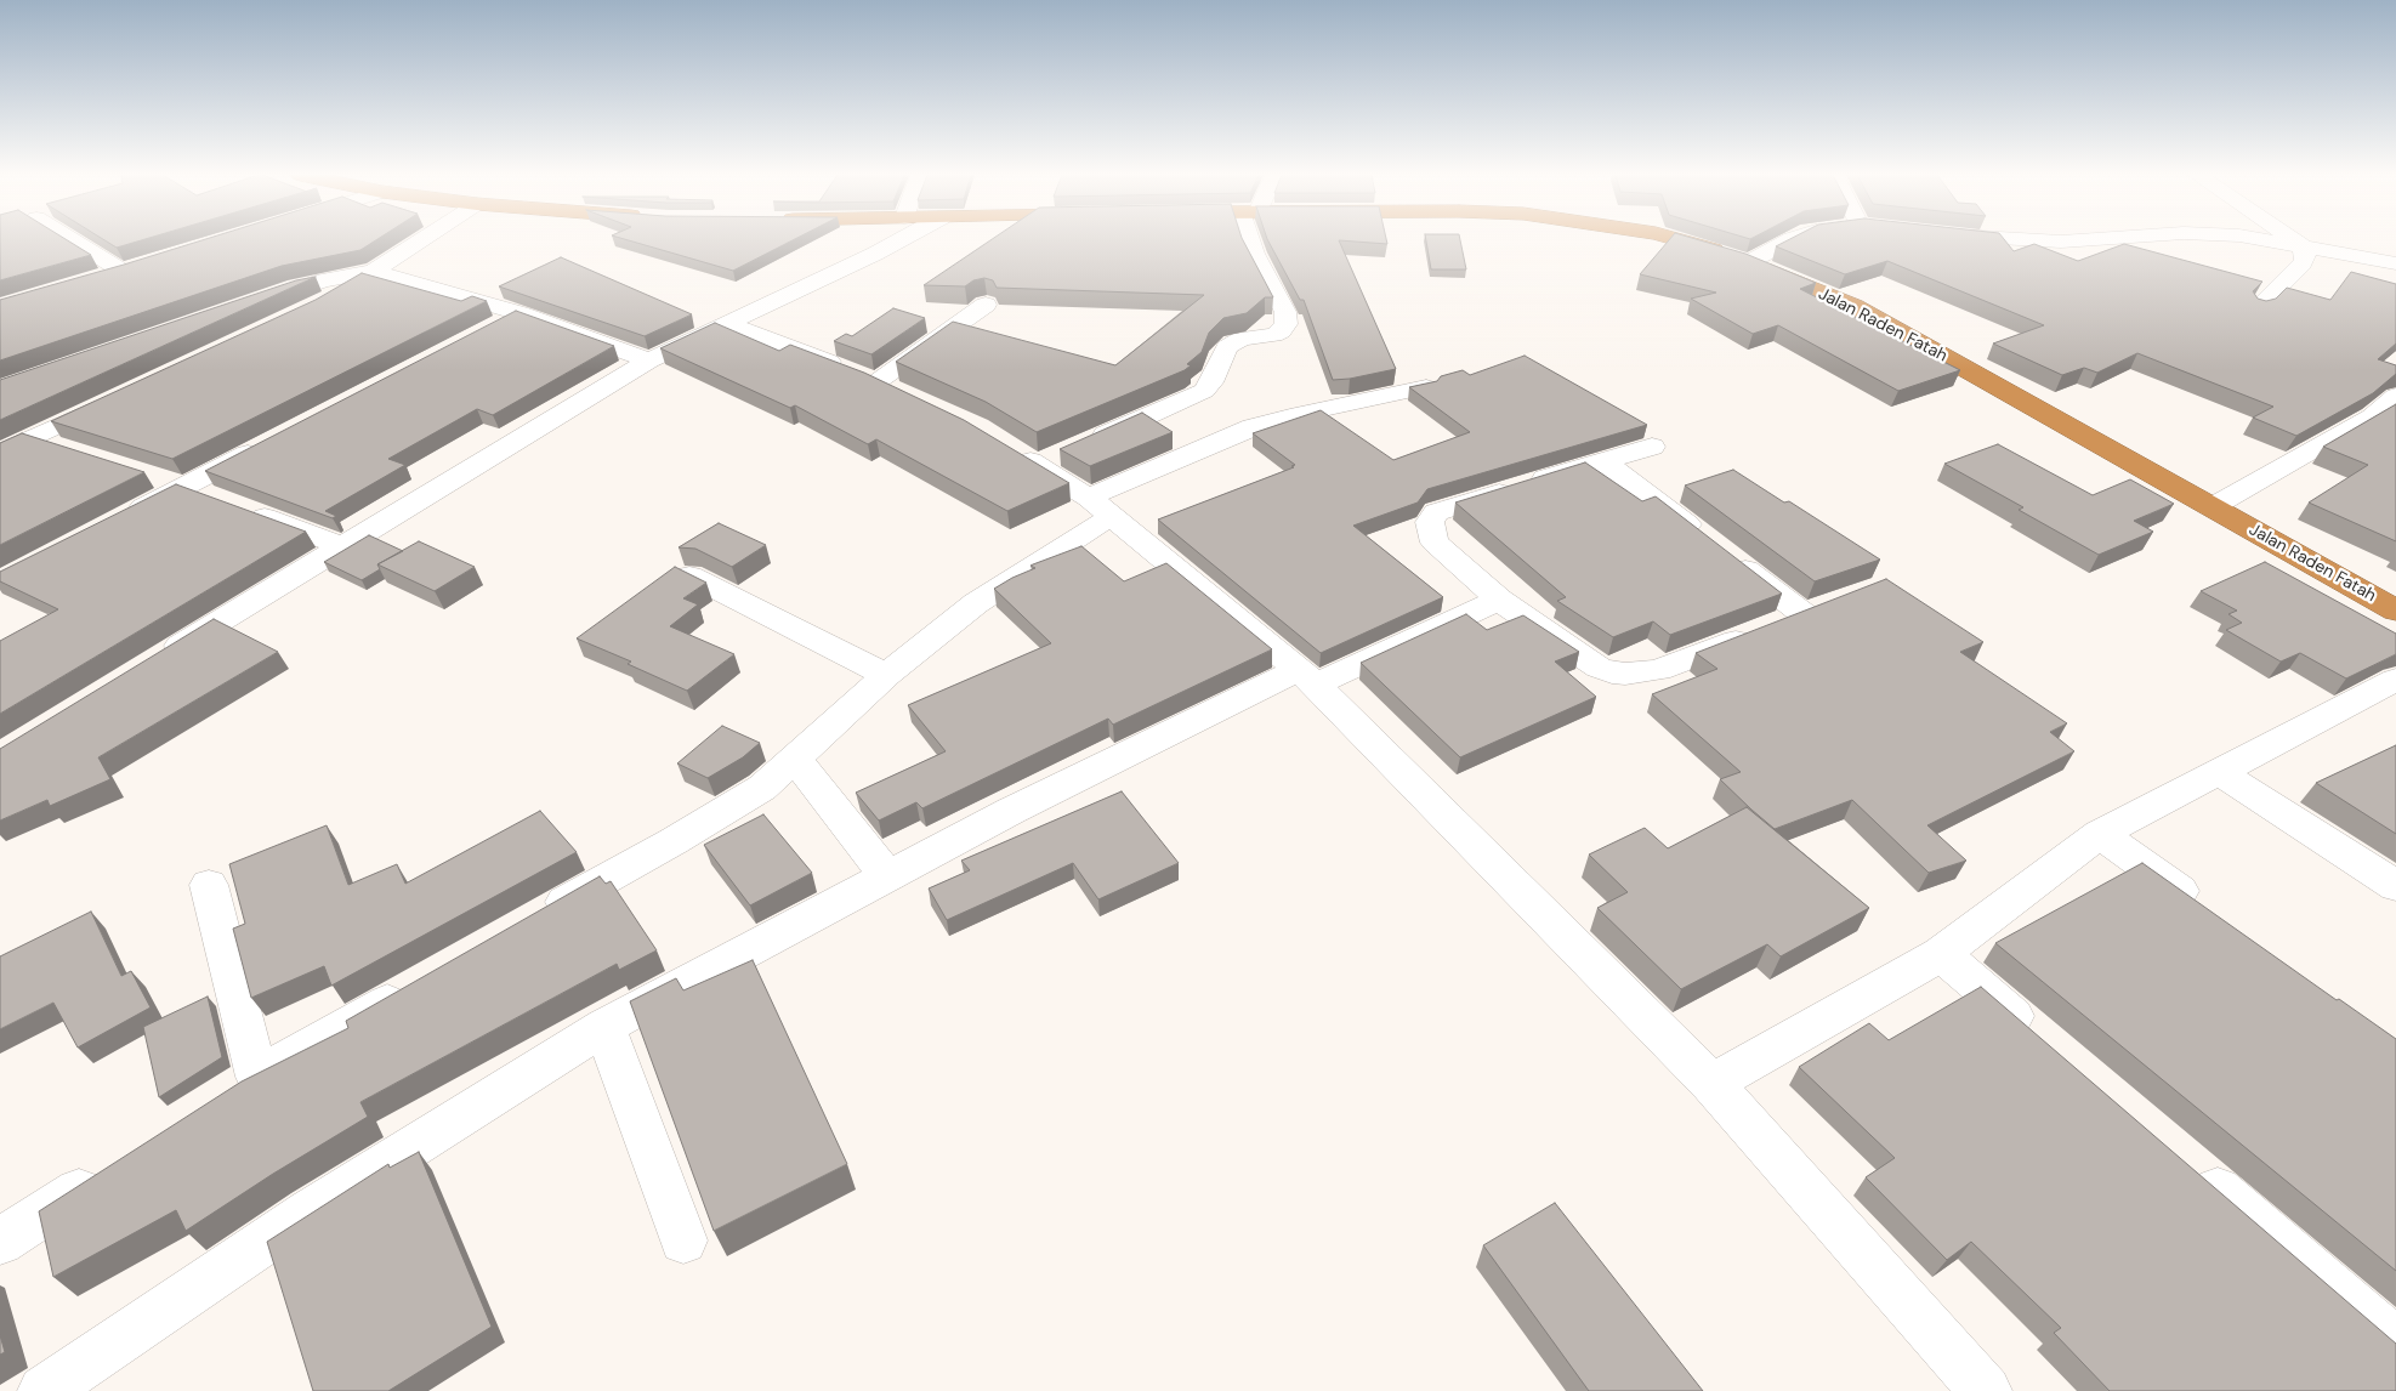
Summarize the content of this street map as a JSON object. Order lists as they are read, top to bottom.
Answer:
{
  "streets": {
    "highway": ["Jalan Raden Fatah"]
  }
}
